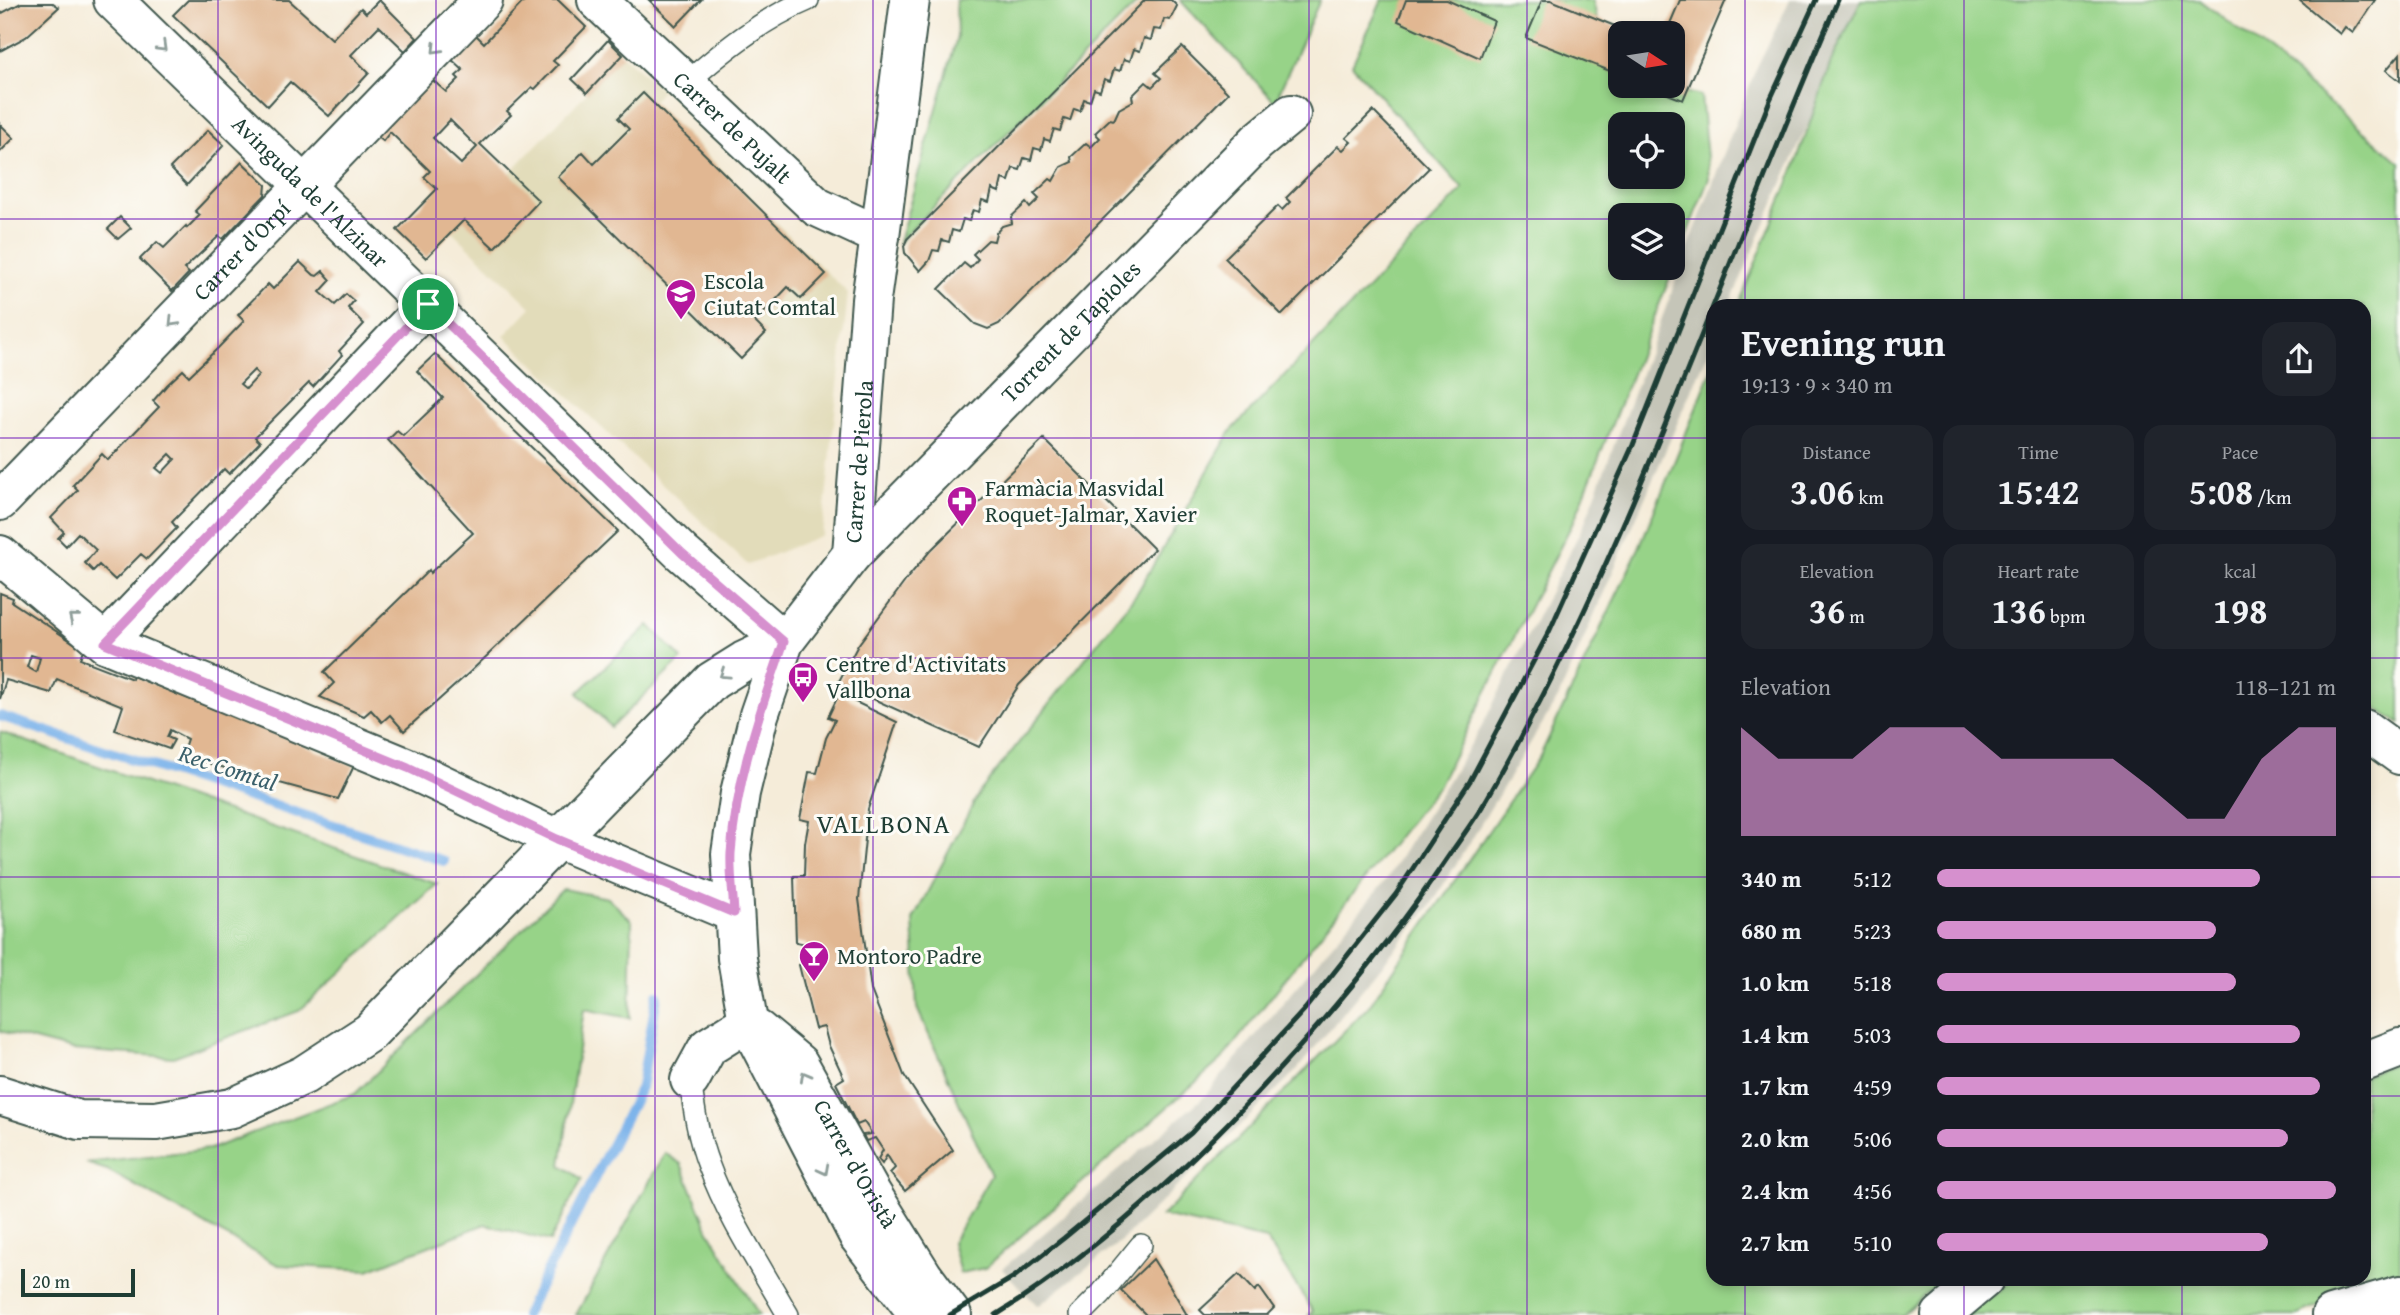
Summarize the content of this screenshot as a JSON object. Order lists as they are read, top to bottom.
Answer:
{
  "streets": {
    "street": [
      "Carrer de Pujalt",
      "Avinguda de l'Alzinar",
      "Carrer d'Orpí",
      "Torrent de Tapioles",
      "Carrer de Pierola",
      "Carrer d'Oristà"
    ]
  },
  "crossings": [
    ["Carrer de Pujalt", "Carrer de Pierola"],
    ["Avinguda de l'Alzinar", "Carrer d'Orpí"],
    ["Avinguda de l'Alzinar", "Carrer de Pierola"],
    ["Avinguda de l'Alzinar", "Carrer d'Oristà"],
    ["Torrent de Tapioles", "Carrer de Pierola"],
    ["Carrer de Pierola", "Carrer d'Oristà"]
  ],
  "districts": ["VALLBONA"],
  "water": ["Rec Comtal"],
  "places": {
    "school or university": ["Escola Ciutat Comtal"],
    "pharmacy": ["Farmàcia Masvidal Roquet-Jalmar, Xavier"],
    "bus stop": ["Centre d'Activitats Vallbona"],
    "bar": ["Montoro Padre"]
  },
  "scale_bar": "20 m",
  "north": "right",
  "page": {
    "heading": ["Evening run", "19:13 · 9 × 340 m"],
    "stats": [
      ["Distance", "3.06 km"],
      ["Time", "15:42"],
      ["Pace", "5:08 /km"],
      ["Elevation", "36 m"],
      ["Heart rate", "136 bpm"],
      ["kcal", "198"]
    ],
    "chart": ["Elevation", "118–121 m"],
    "list": [
      {
        "name": "340 m",
        "note": "5:12"
      },
      {
        "name": "680 m",
        "note": "5:23"
      },
      {
        "name": "1.0 km",
        "note": "5:18"
      },
      {
        "name": "1.4 km",
        "note": "5:03"
      },
      {
        "name": "1.7 km",
        "note": "4:59"
      },
      {
        "name": "2.0 km",
        "note": "5:06"
      },
      {
        "name": "2.4 km",
        "note": "4:56"
      },
      {
        "name": "2.7 km",
        "note": "5:10"
      }
    ],
    "scale": "20 m"
  }
}
